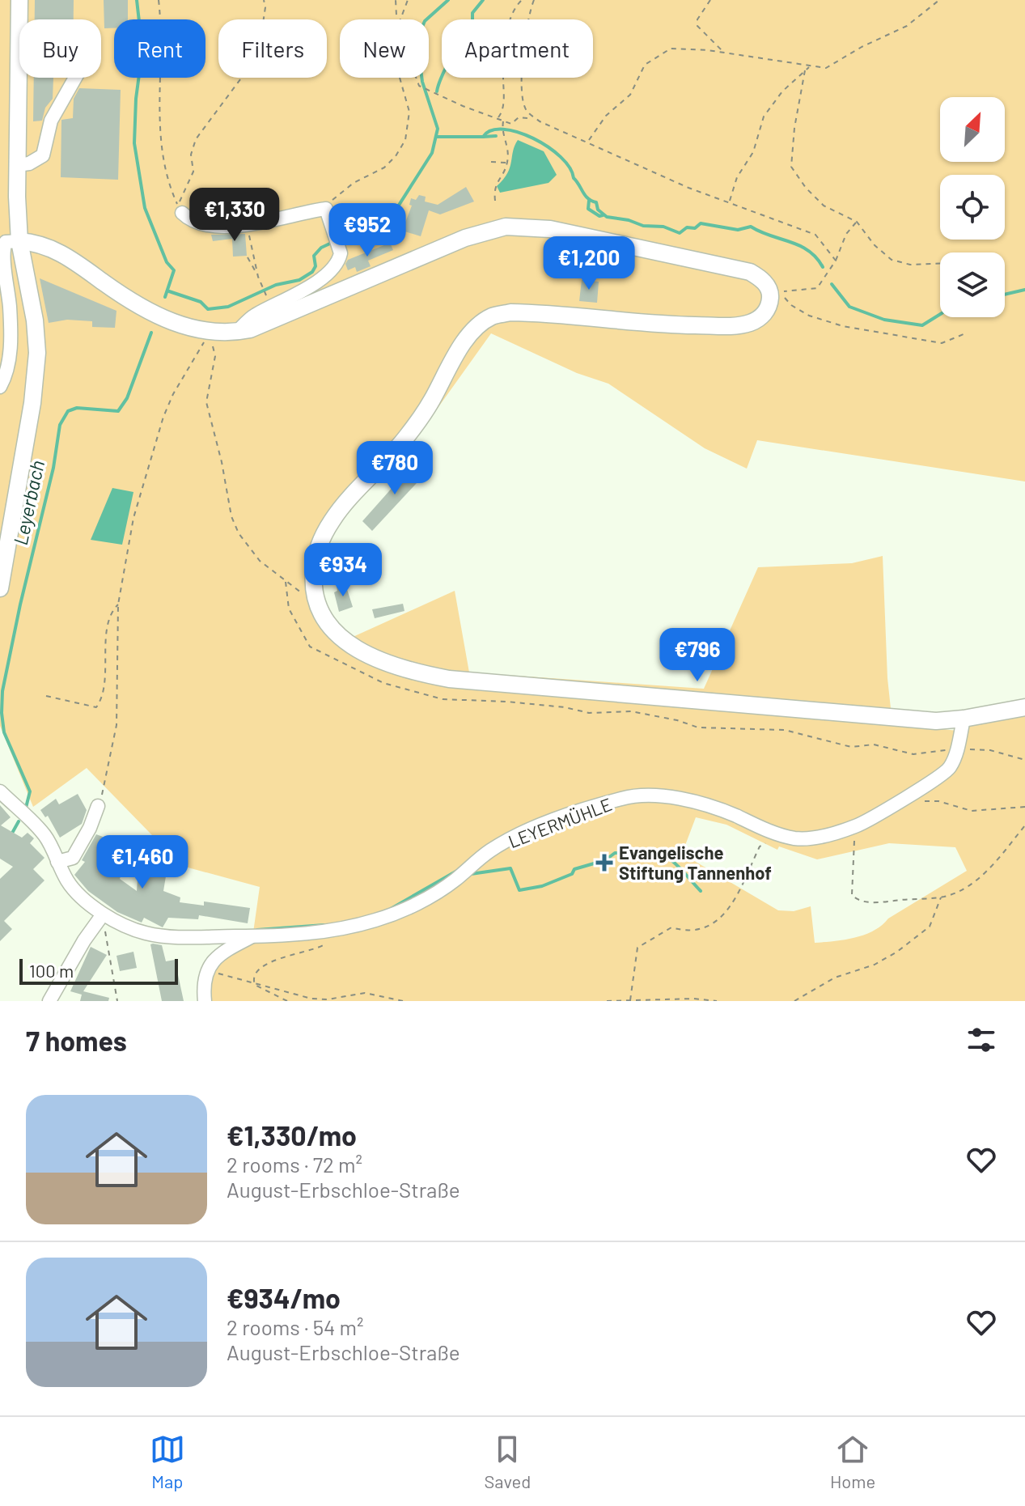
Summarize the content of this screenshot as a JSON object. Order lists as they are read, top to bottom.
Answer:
{
  "streets": {
    "street": ["LEYERMÜHLE"]
  },
  "water": ["Leyerbach"],
  "places": {
    "health": ["Evangelische Stiftung Tannenhof"]
  },
  "scale_bar": "100 m",
  "north": "top right",
  "page": {
    "chip": [
      "Buy",
      "Rent",
      "Filters",
      "New",
      "Apartment"
    ],
    "price": [
      "€1,330",
      "€952",
      "€1,200",
      "€780",
      "€934",
      "€796",
      "€1,460"
    ],
    "scale": "100 m",
    "heading": "7 homes",
    "list": [
      {
        "name": "€1,330/mo",
        "note": "2 rooms · 72 m² · August-Erbschloe-Straße"
      },
      {
        "name": "€934/mo",
        "note": "2 rooms · 54 m² · August-Erbschloe-Straße"
      }
    ],
    "tabs": ["Map", "Saved", "Home"]
  }
}
